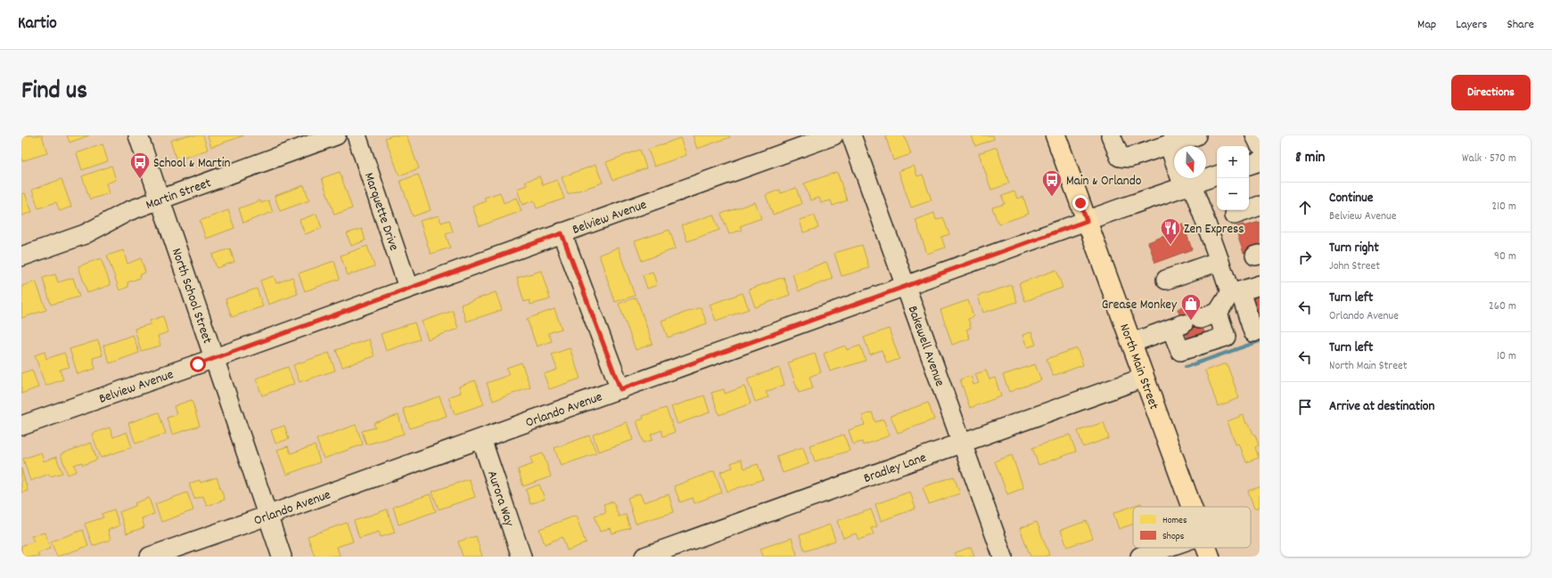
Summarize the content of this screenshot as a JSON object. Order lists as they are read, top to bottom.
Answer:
{
  "streets": {
    "main road": ["North Main Street"],
    "street": [
      "Martin Street",
      "Marquette Drive",
      "Belview Avenue",
      "North School Street",
      "Bakewell Avenue",
      "Orlando Avenue",
      "Bradley Lane",
      "Aurora Way"
    ]
  },
  "crossings": [
    ["Martin Street", "North School Street"],
    ["Marquette Drive", "Belview Avenue"],
    ["Belview Avenue", "North School Street"],
    ["North School Street", "Orlando Avenue"],
    ["Bakewell Avenue", "Orlando Avenue"],
    ["Bakewell Avenue", "Bradley Lane"],
    ["North Main Street", "Orlando Avenue"],
    ["North Main Street", "Bradley Lane"],
    ["Orlando Avenue", "Aurora Way"]
  ],
  "places": {
    "bus stop": ["School & Martin", "Main & Orlando"],
    "restaurant": ["Zen Express"],
    "shop": ["Grease Monkey"]
  },
  "legend": ["Homes", "Shops"],
  "north": "bottom",
  "page": {
    "header": "Kartio",
    "nav": ["Map", "Layers", "Share"],
    "title": "Find us",
    "buttons": "Directions",
    "heading": ["8 min", "Walk · 570 m"],
    "map_buttons": ["+", "−"],
    "list": [
      ["Continue", "Belview Avenue", "210 m"],
      ["Turn right", "John Street", "90 m"],
      ["Turn left", "Orlando Avenue", "260 m"],
      ["Turn left", "North Main Street", "10 m"],
      "Arrive at destination"
    ]
  }
}
